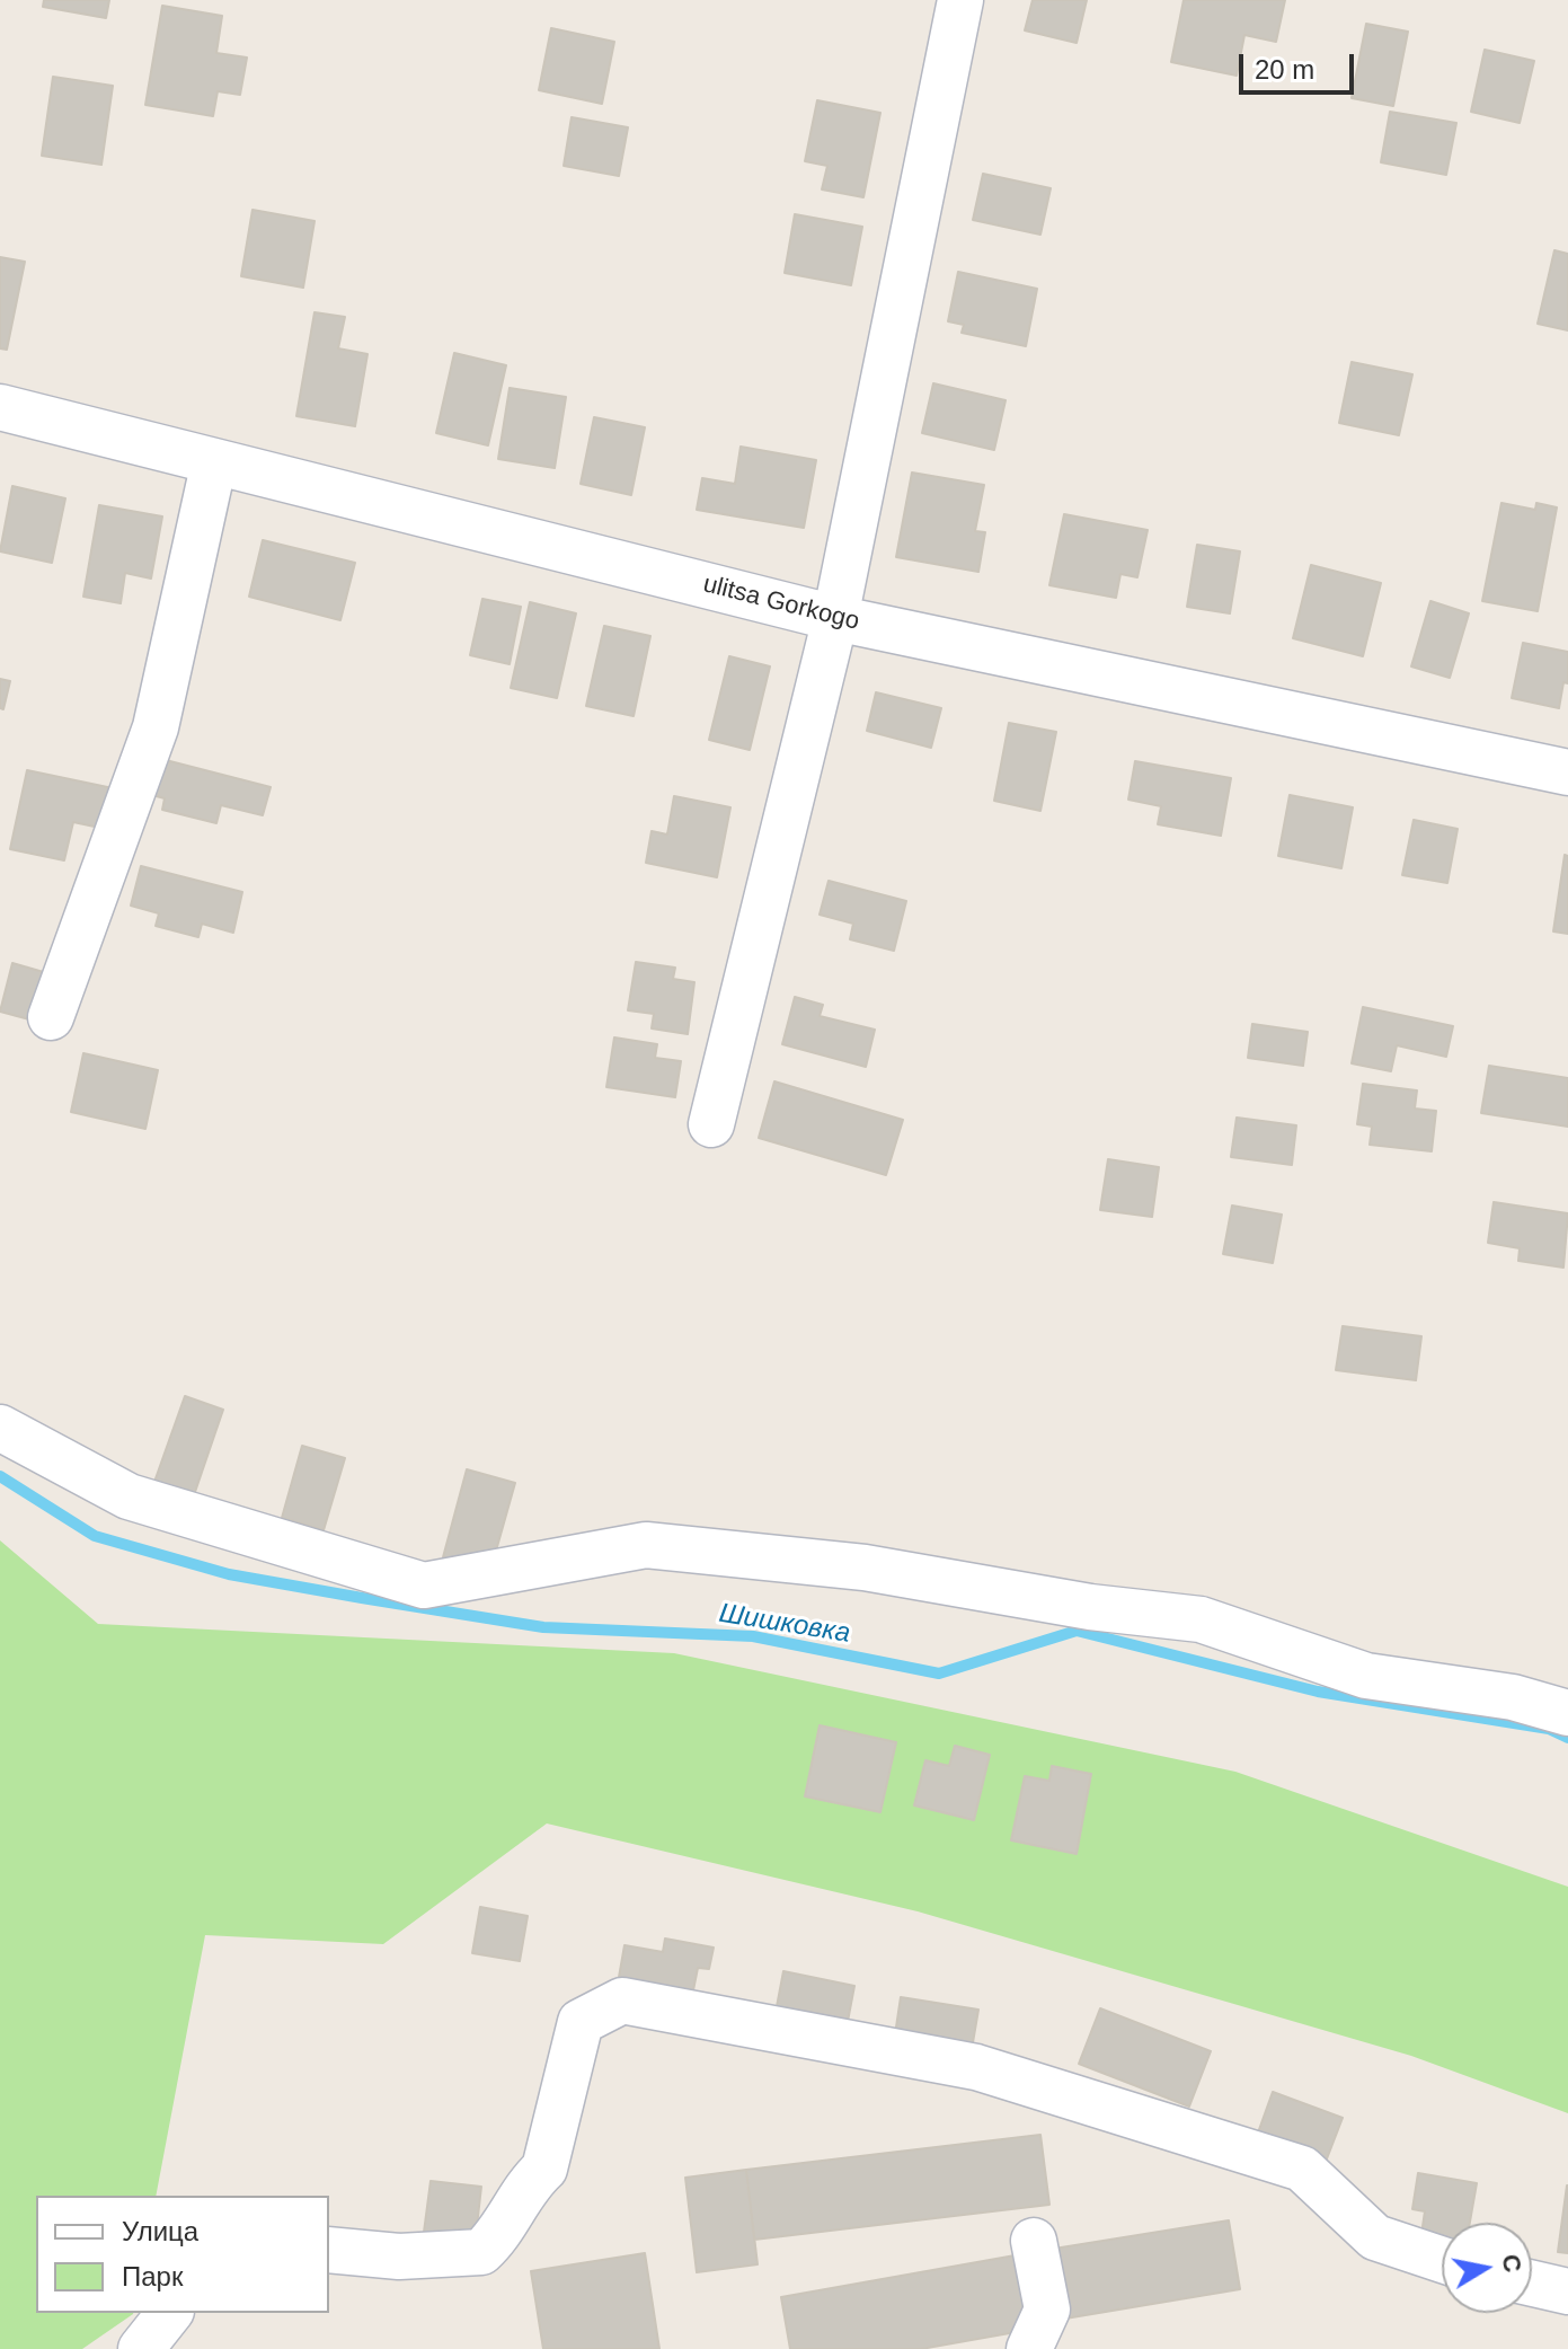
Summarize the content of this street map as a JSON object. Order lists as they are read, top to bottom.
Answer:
{
  "streets": {
    "street": ["ulitsa Gorkogo"]
  },
  "water": ["Шишковка"],
  "legend": ["Улица", "Парк"],
  "scale_bar": "20 m",
  "north": "right"
}
